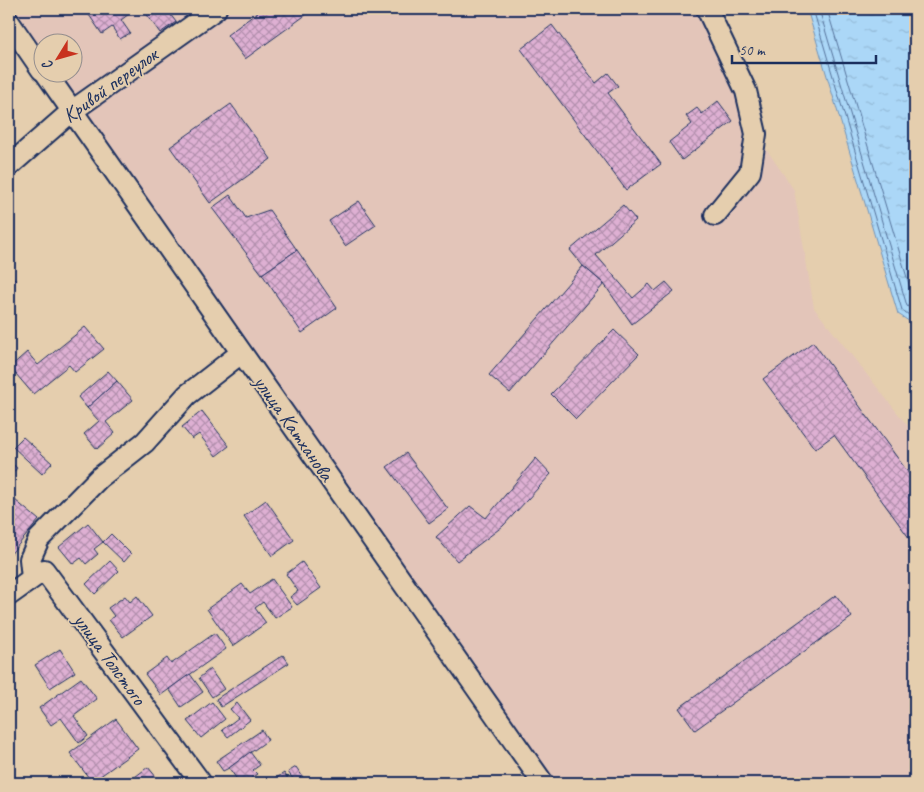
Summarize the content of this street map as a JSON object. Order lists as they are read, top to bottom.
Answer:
{
  "streets": {
    "street": ["Кривой переулок", "улица Катханова", "улица Толстого"]
  },
  "crossings": [
    ["Кривой переулок", "улица Катханова"]
  ],
  "scale_bar": "50 m",
  "north": "bottom left"
}
